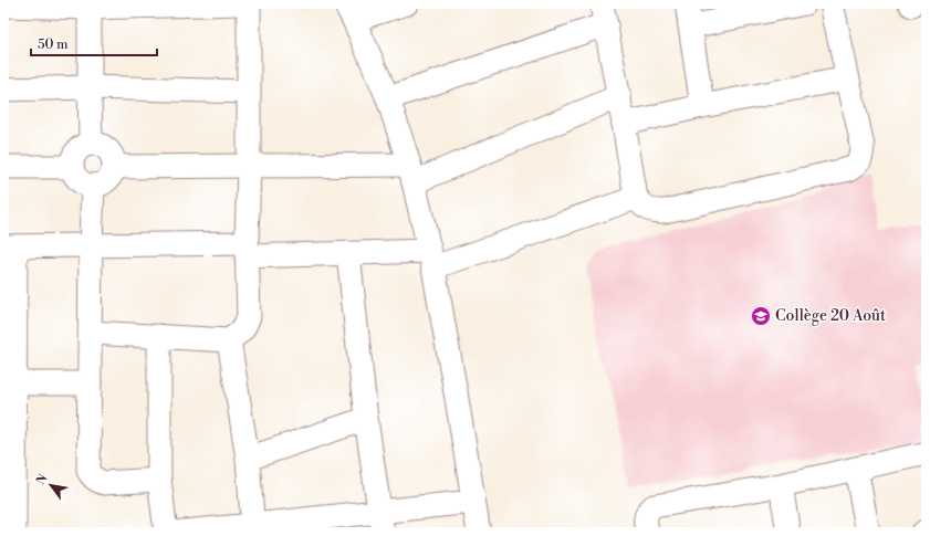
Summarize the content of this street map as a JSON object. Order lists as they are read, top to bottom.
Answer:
{
  "places": {
    "school or university": ["Collège 20 Août"]
  },
  "scale_bar": "50 m",
  "north": "top left"
}
